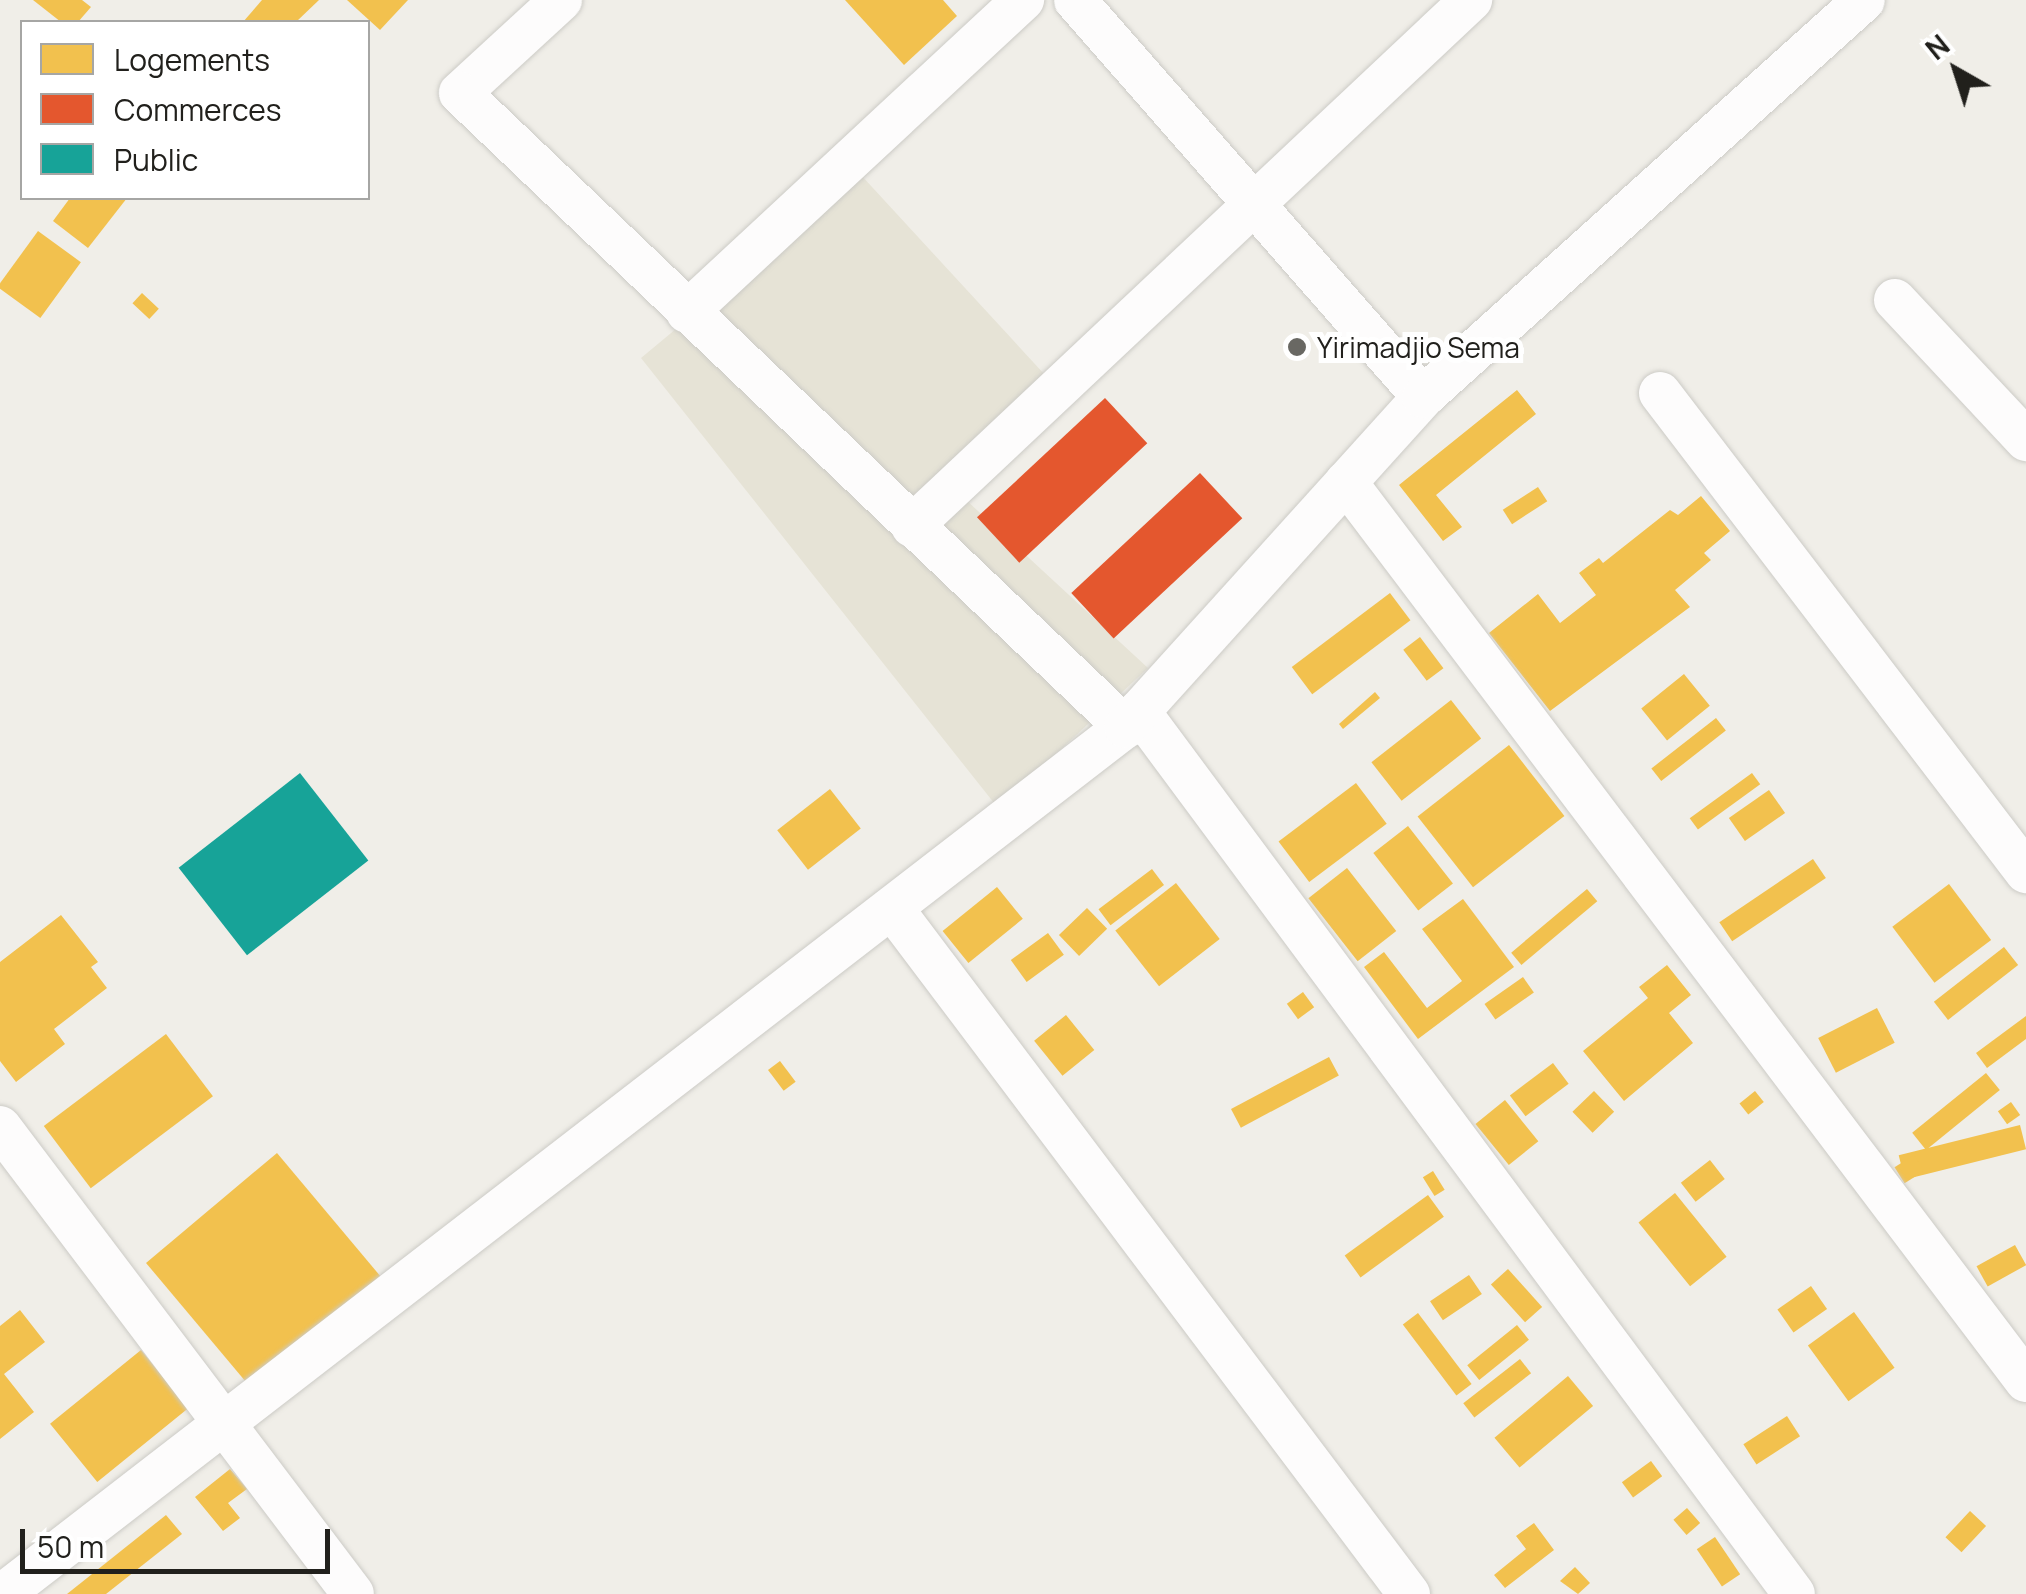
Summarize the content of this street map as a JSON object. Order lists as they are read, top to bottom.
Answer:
{
  "places": ["Yirimadjio Sema"],
  "legend": ["Logements", "Commerces", "Public"],
  "scale_bar": "50 m",
  "north": "top left"
}
